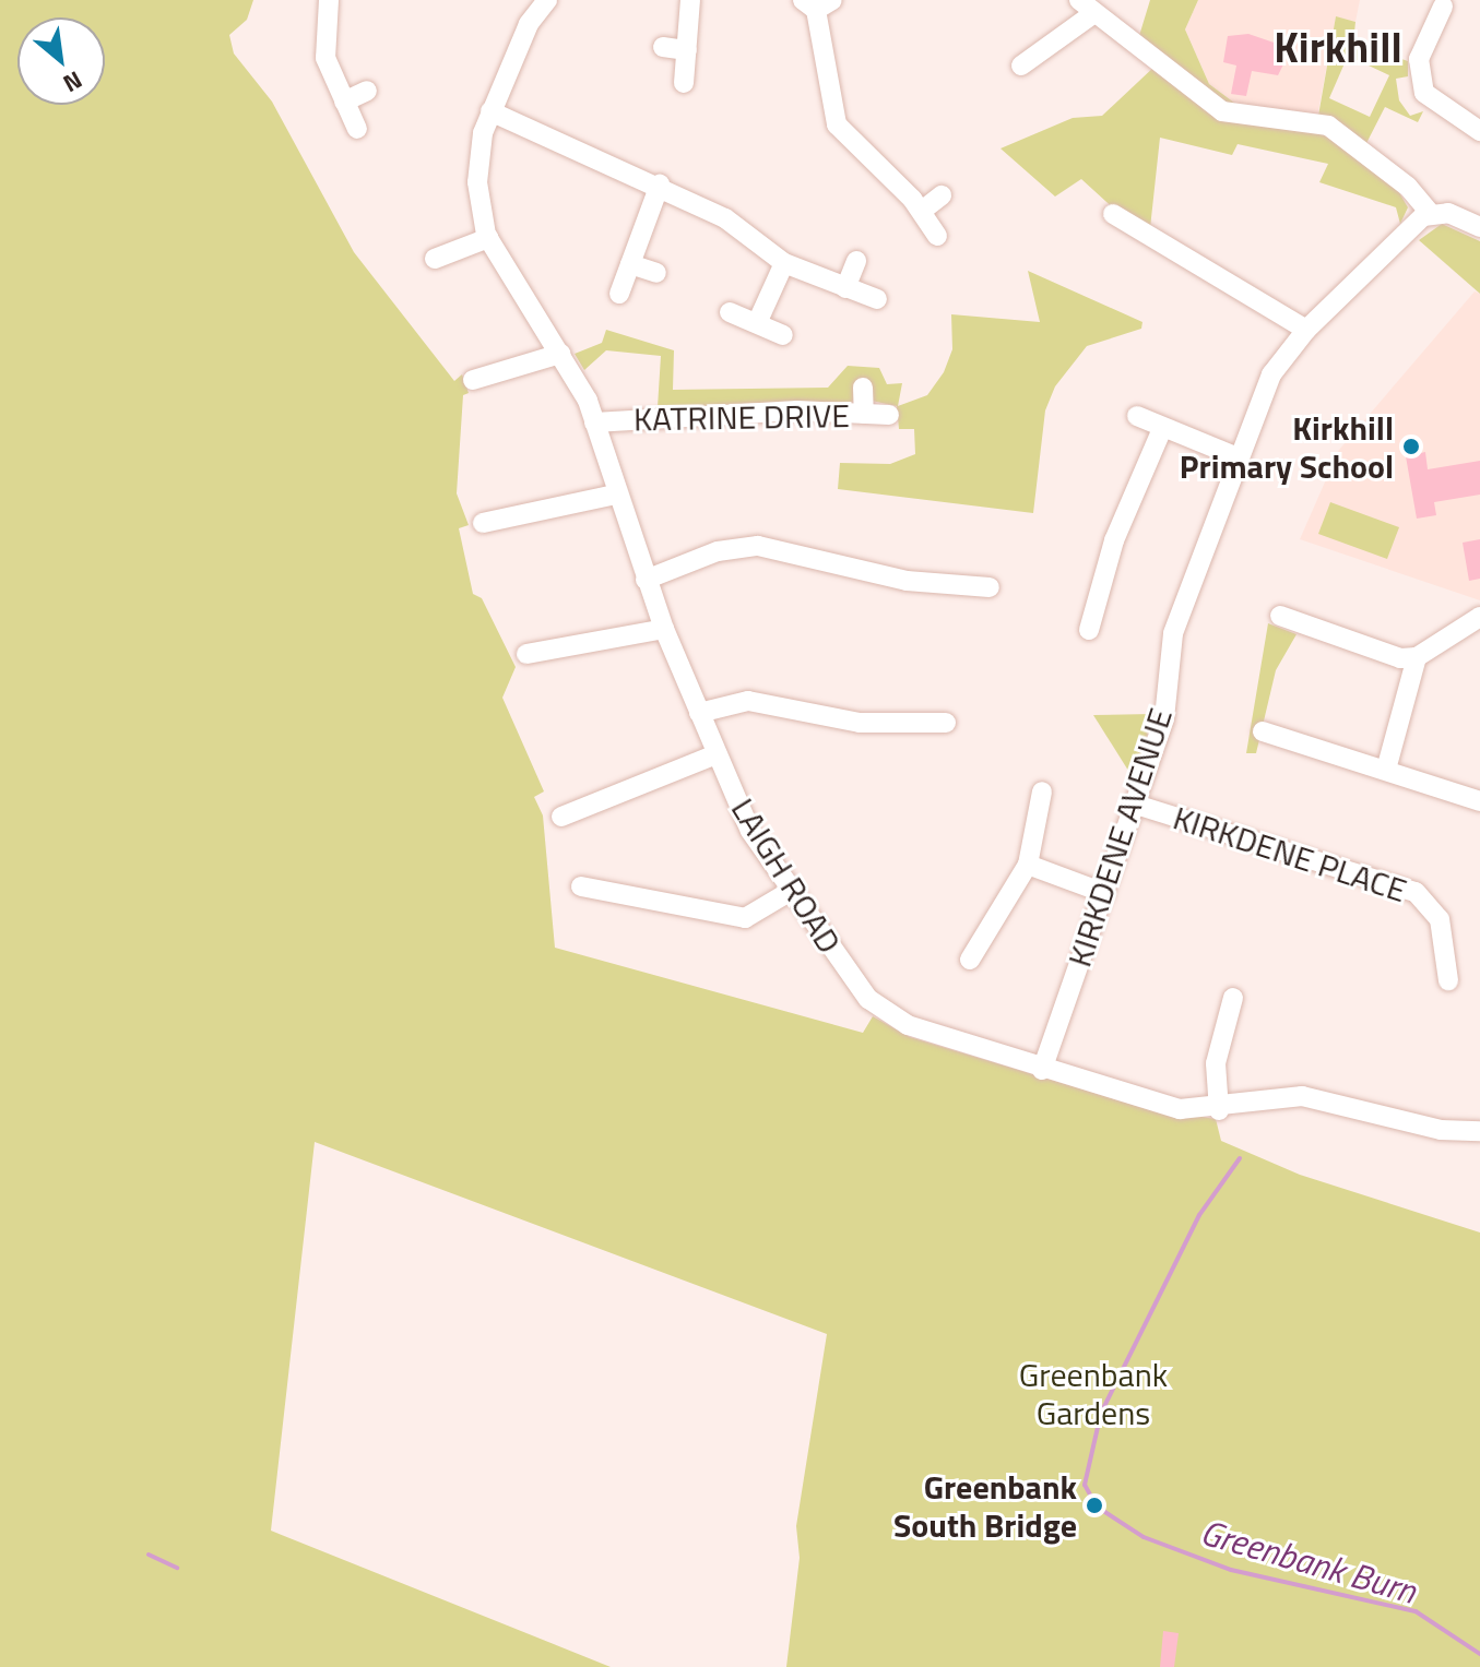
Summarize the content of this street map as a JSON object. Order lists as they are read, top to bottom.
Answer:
{
  "streets": {
    "street": [
      "KATRINE DRIVE",
      "KIRKDENE AVENUE",
      "KIRKDENE PLACE",
      "LAIGH ROAD"
    ]
  },
  "crossings": [
    ["KATRINE DRIVE", "LAIGH ROAD"],
    ["KIRKDENE AVENUE", "KIRKDENE PLACE"],
    ["KIRKDENE AVENUE", "LAIGH ROAD"]
  ],
  "districts": ["Kirkhill"],
  "water": ["Greenbank Burn"],
  "parks": ["Greenbank Gardens"],
  "places": ["Kirkhill Primary School", "Greenbank South Bridge"],
  "north": "bottom right"
}
